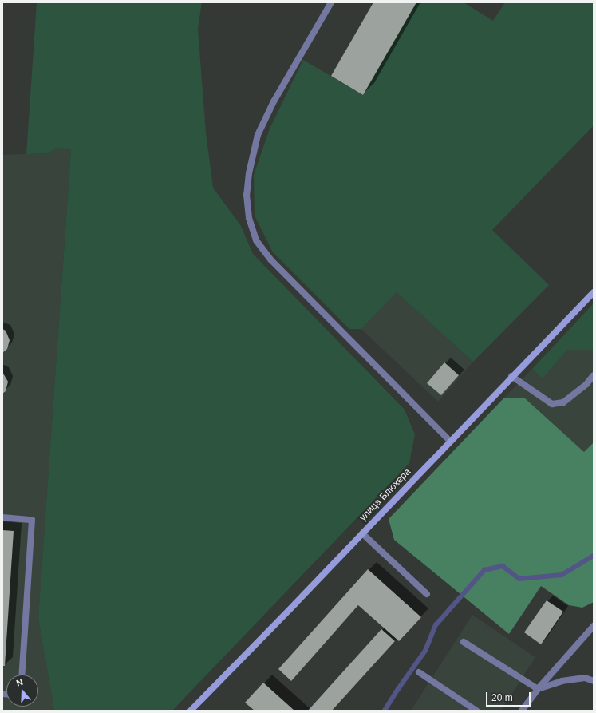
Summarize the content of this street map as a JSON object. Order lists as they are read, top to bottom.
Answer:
{
  "streets": {
    "main road": ["улица Блюхера"]
  },
  "scale_bar": "20 m",
  "north": "top"
}
